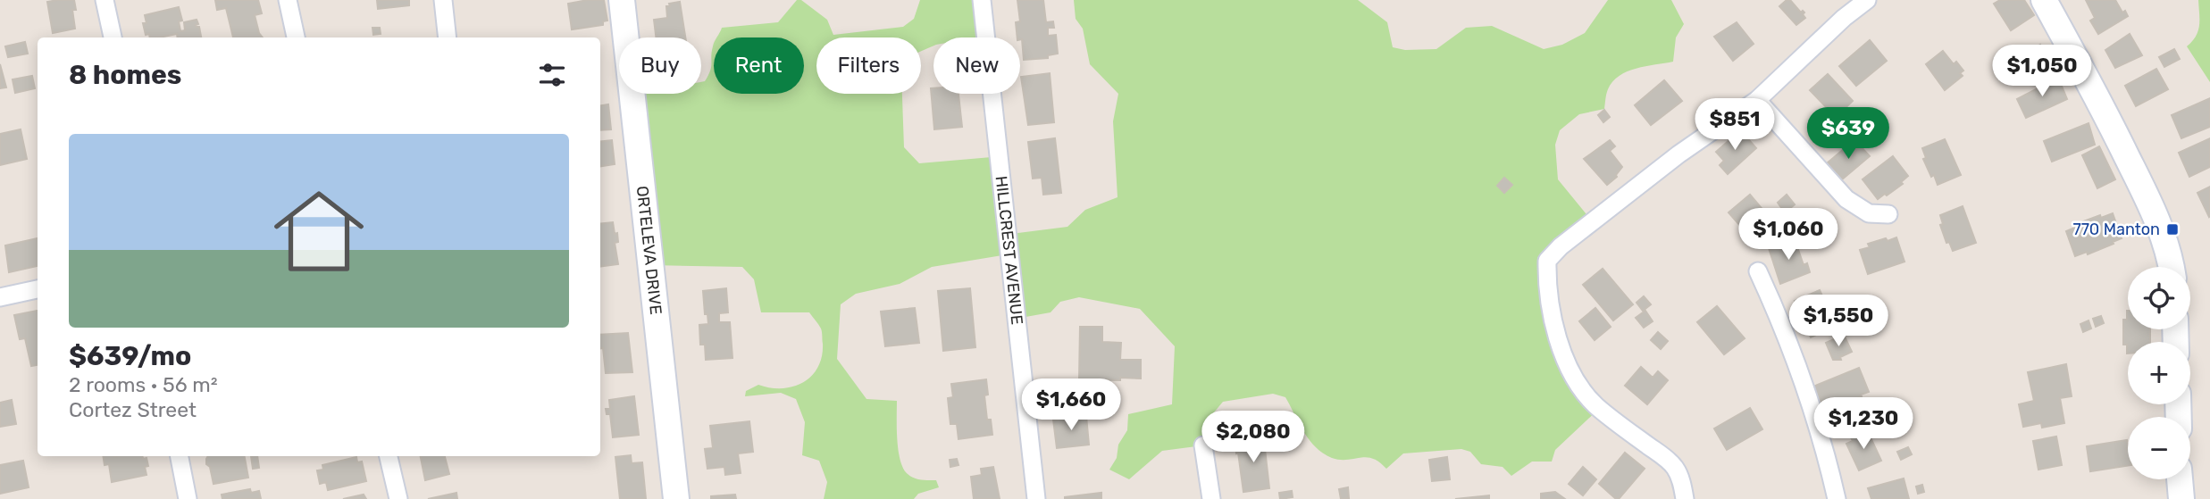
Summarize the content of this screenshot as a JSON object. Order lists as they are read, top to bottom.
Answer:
{
  "streets": {
    "street": ["ORTELEVA DRIVE", "HILLCREST AVENUE"]
  },
  "places": {
    "transit": ["770 Manton"]
  },
  "page": {
    "chip": [
      "Buy",
      "Rent",
      "Filters",
      "New"
    ],
    "heading": "8 homes",
    "price": [
      "$1,050",
      "$851",
      "$639",
      "$1,060",
      "$1,550",
      "$1,660",
      "$1,230",
      "$2,080"
    ],
    "list": [
      {
        "name": "$639/mo",
        "note": "2 rooms · 56 m² · Cortez Street"
      }
    ],
    "map_buttons": ["+", "−"]
  }
}
